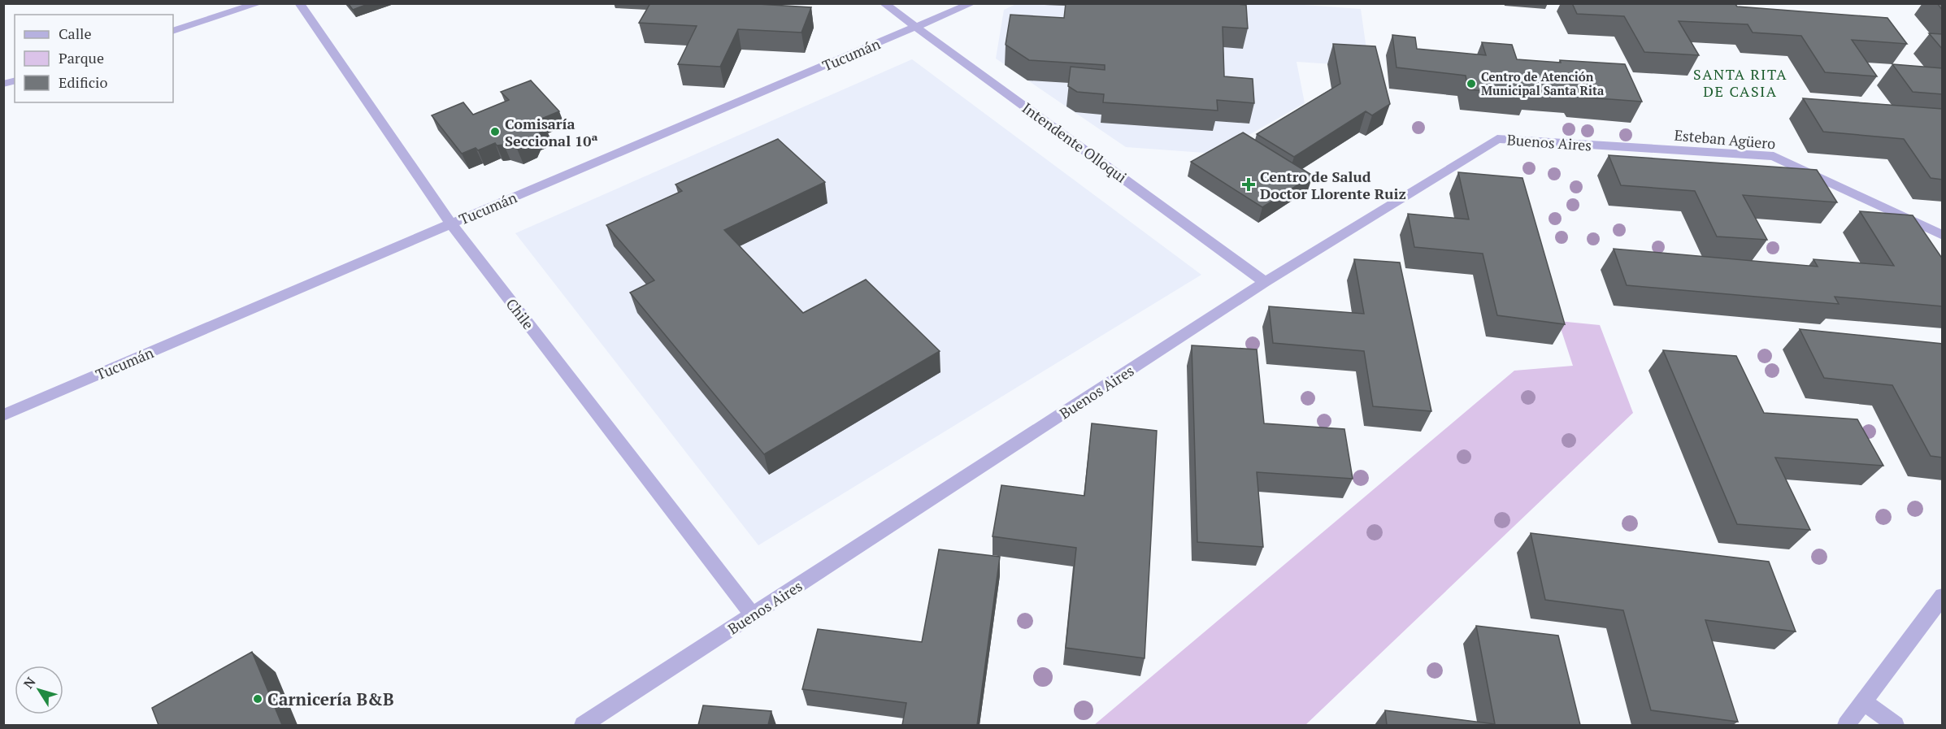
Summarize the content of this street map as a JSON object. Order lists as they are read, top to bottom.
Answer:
{
  "streets": {
    "street": [
      "Tucumán",
      "Esteban Agüero",
      "Intendente Olloqui",
      "Buenos Aires",
      "Chile"
    ]
  },
  "crossings": [
    ["Tucumán", "Intendente Olloqui"],
    ["Tucumán", "Chile"],
    ["Esteban Agüero", "Buenos Aires"],
    ["Intendente Olloqui", "Buenos Aires"],
    ["Buenos Aires", "Chile"]
  ],
  "districts": ["SANTA RITA DE CASIA"],
  "places": {
    "other": ["Centro de Atención Municipal Santa Rita", "Comisaría Seccional 10ª", "Carnicería B&B"],
    "health": ["Centro de Salud Doctor Llorente Ruiz"]
  },
  "legend": ["Calle", "Parque", "Edificio"],
  "north": "top left"
}
